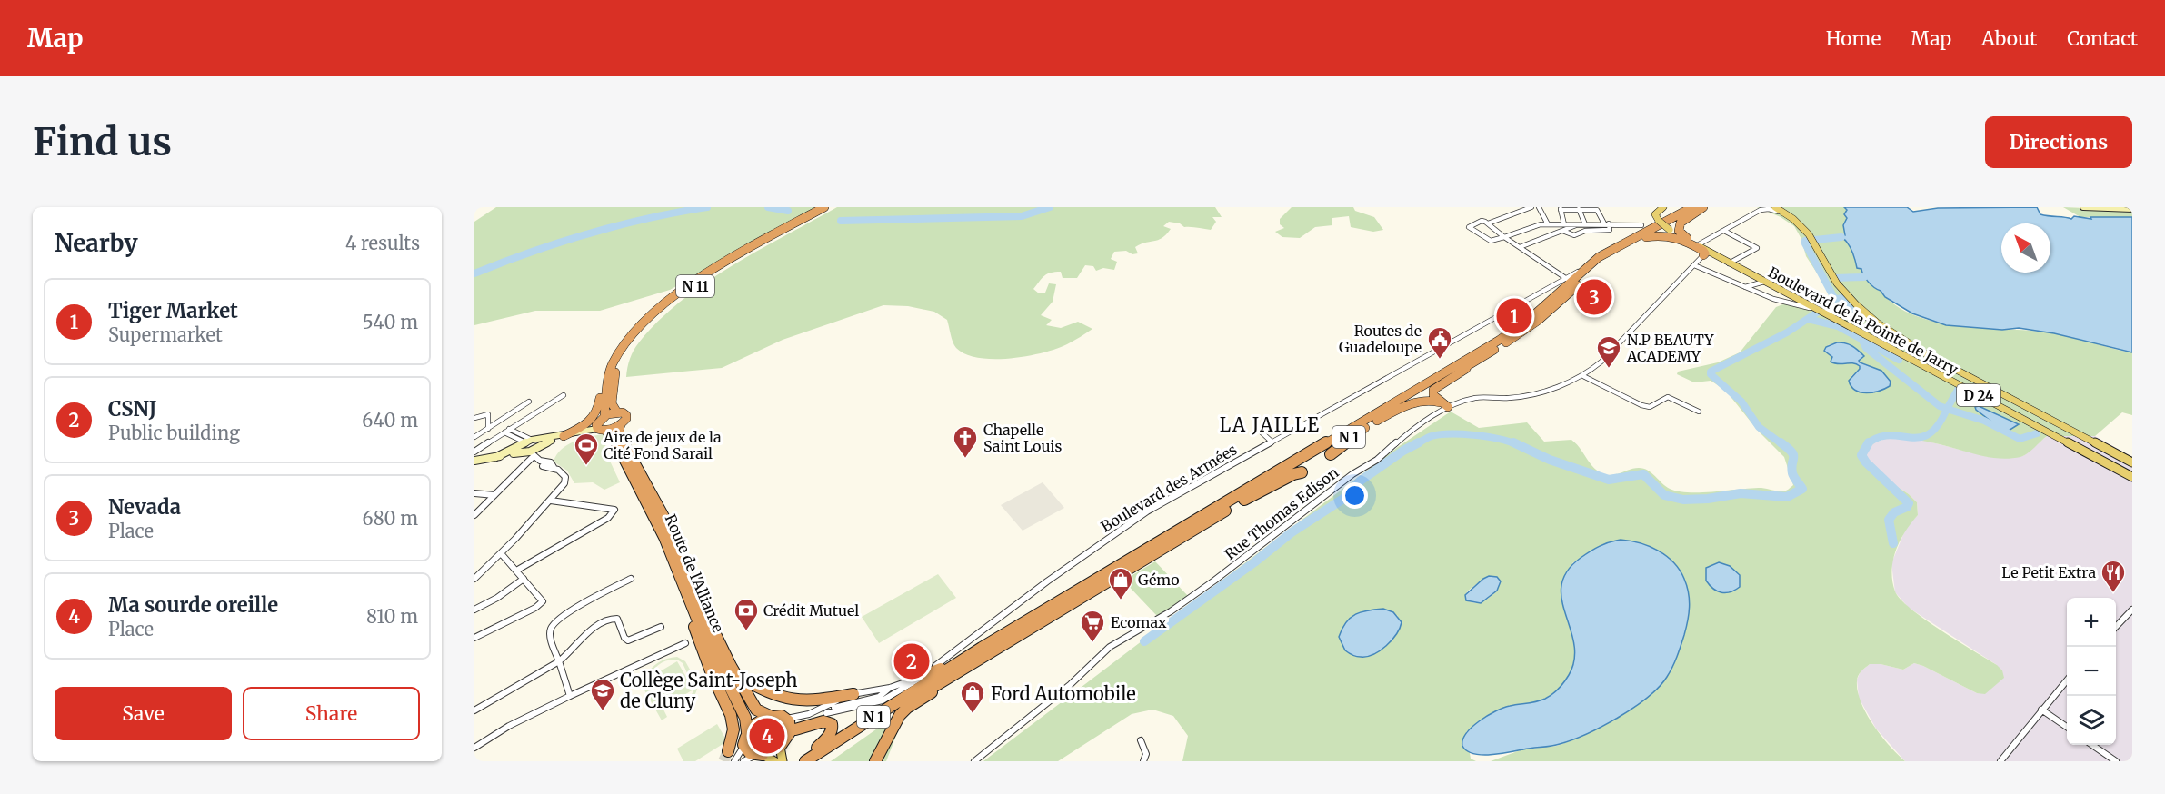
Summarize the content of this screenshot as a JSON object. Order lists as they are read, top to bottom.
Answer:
{
  "streets": {
    "highway": ["N 11", "N 1", "Route de l'Alliance"],
    "main road": ["Boulevard de la Pointe de Jarry", "D 24"],
    "street": ["Boulevard des Armées", "Rue Thomas Edison"]
  },
  "crossings": [
    ["N 11", "Route de l'Alliance"]
  ],
  "districts": ["LA JAILLE"],
  "places": {
    "public building": ["Routes de Guadeloupe"],
    "school or university": ["N.P BEAUTY ACADEMY", "Collège Saint-Joseph de Cluny"],
    "church": ["Chapelle Saint Louis"],
    "sports": ["Aire de jeux de la Cité Fond Sarail"],
    "restaurant": ["Le Petit Extra"],
    "shop": ["Gémo", "Ford Automobile"],
    "bank": ["Crédit Mutuel"],
    "supermarket": ["Ecomax"]
  },
  "north": "top left",
  "page": {
    "header": "Map",
    "nav": [
      "Home",
      "Map",
      "About",
      "Contact"
    ],
    "buttons": [
      "Directions",
      ["Save", "Share"]
    ],
    "title": "Find us",
    "heading": ["Nearby", "4 results"],
    "pins": [
      "3",
      "1",
      "2",
      "4"
    ],
    "list": [
      {
        "mark": "1",
        "name": "Tiger Market",
        "note": "Supermarket",
        "value": "540 m"
      },
      {
        "mark": "2",
        "name": "CSNJ",
        "note": "Public building",
        "value": "640 m"
      },
      {
        "mark": "3",
        "name": "Nevada",
        "note": "Place",
        "value": "680 m"
      },
      {
        "mark": "4",
        "name": "Ma sourde oreille",
        "note": "Place",
        "value": "810 m"
      }
    ],
    "map_buttons": ["+", "−"]
  }
}
